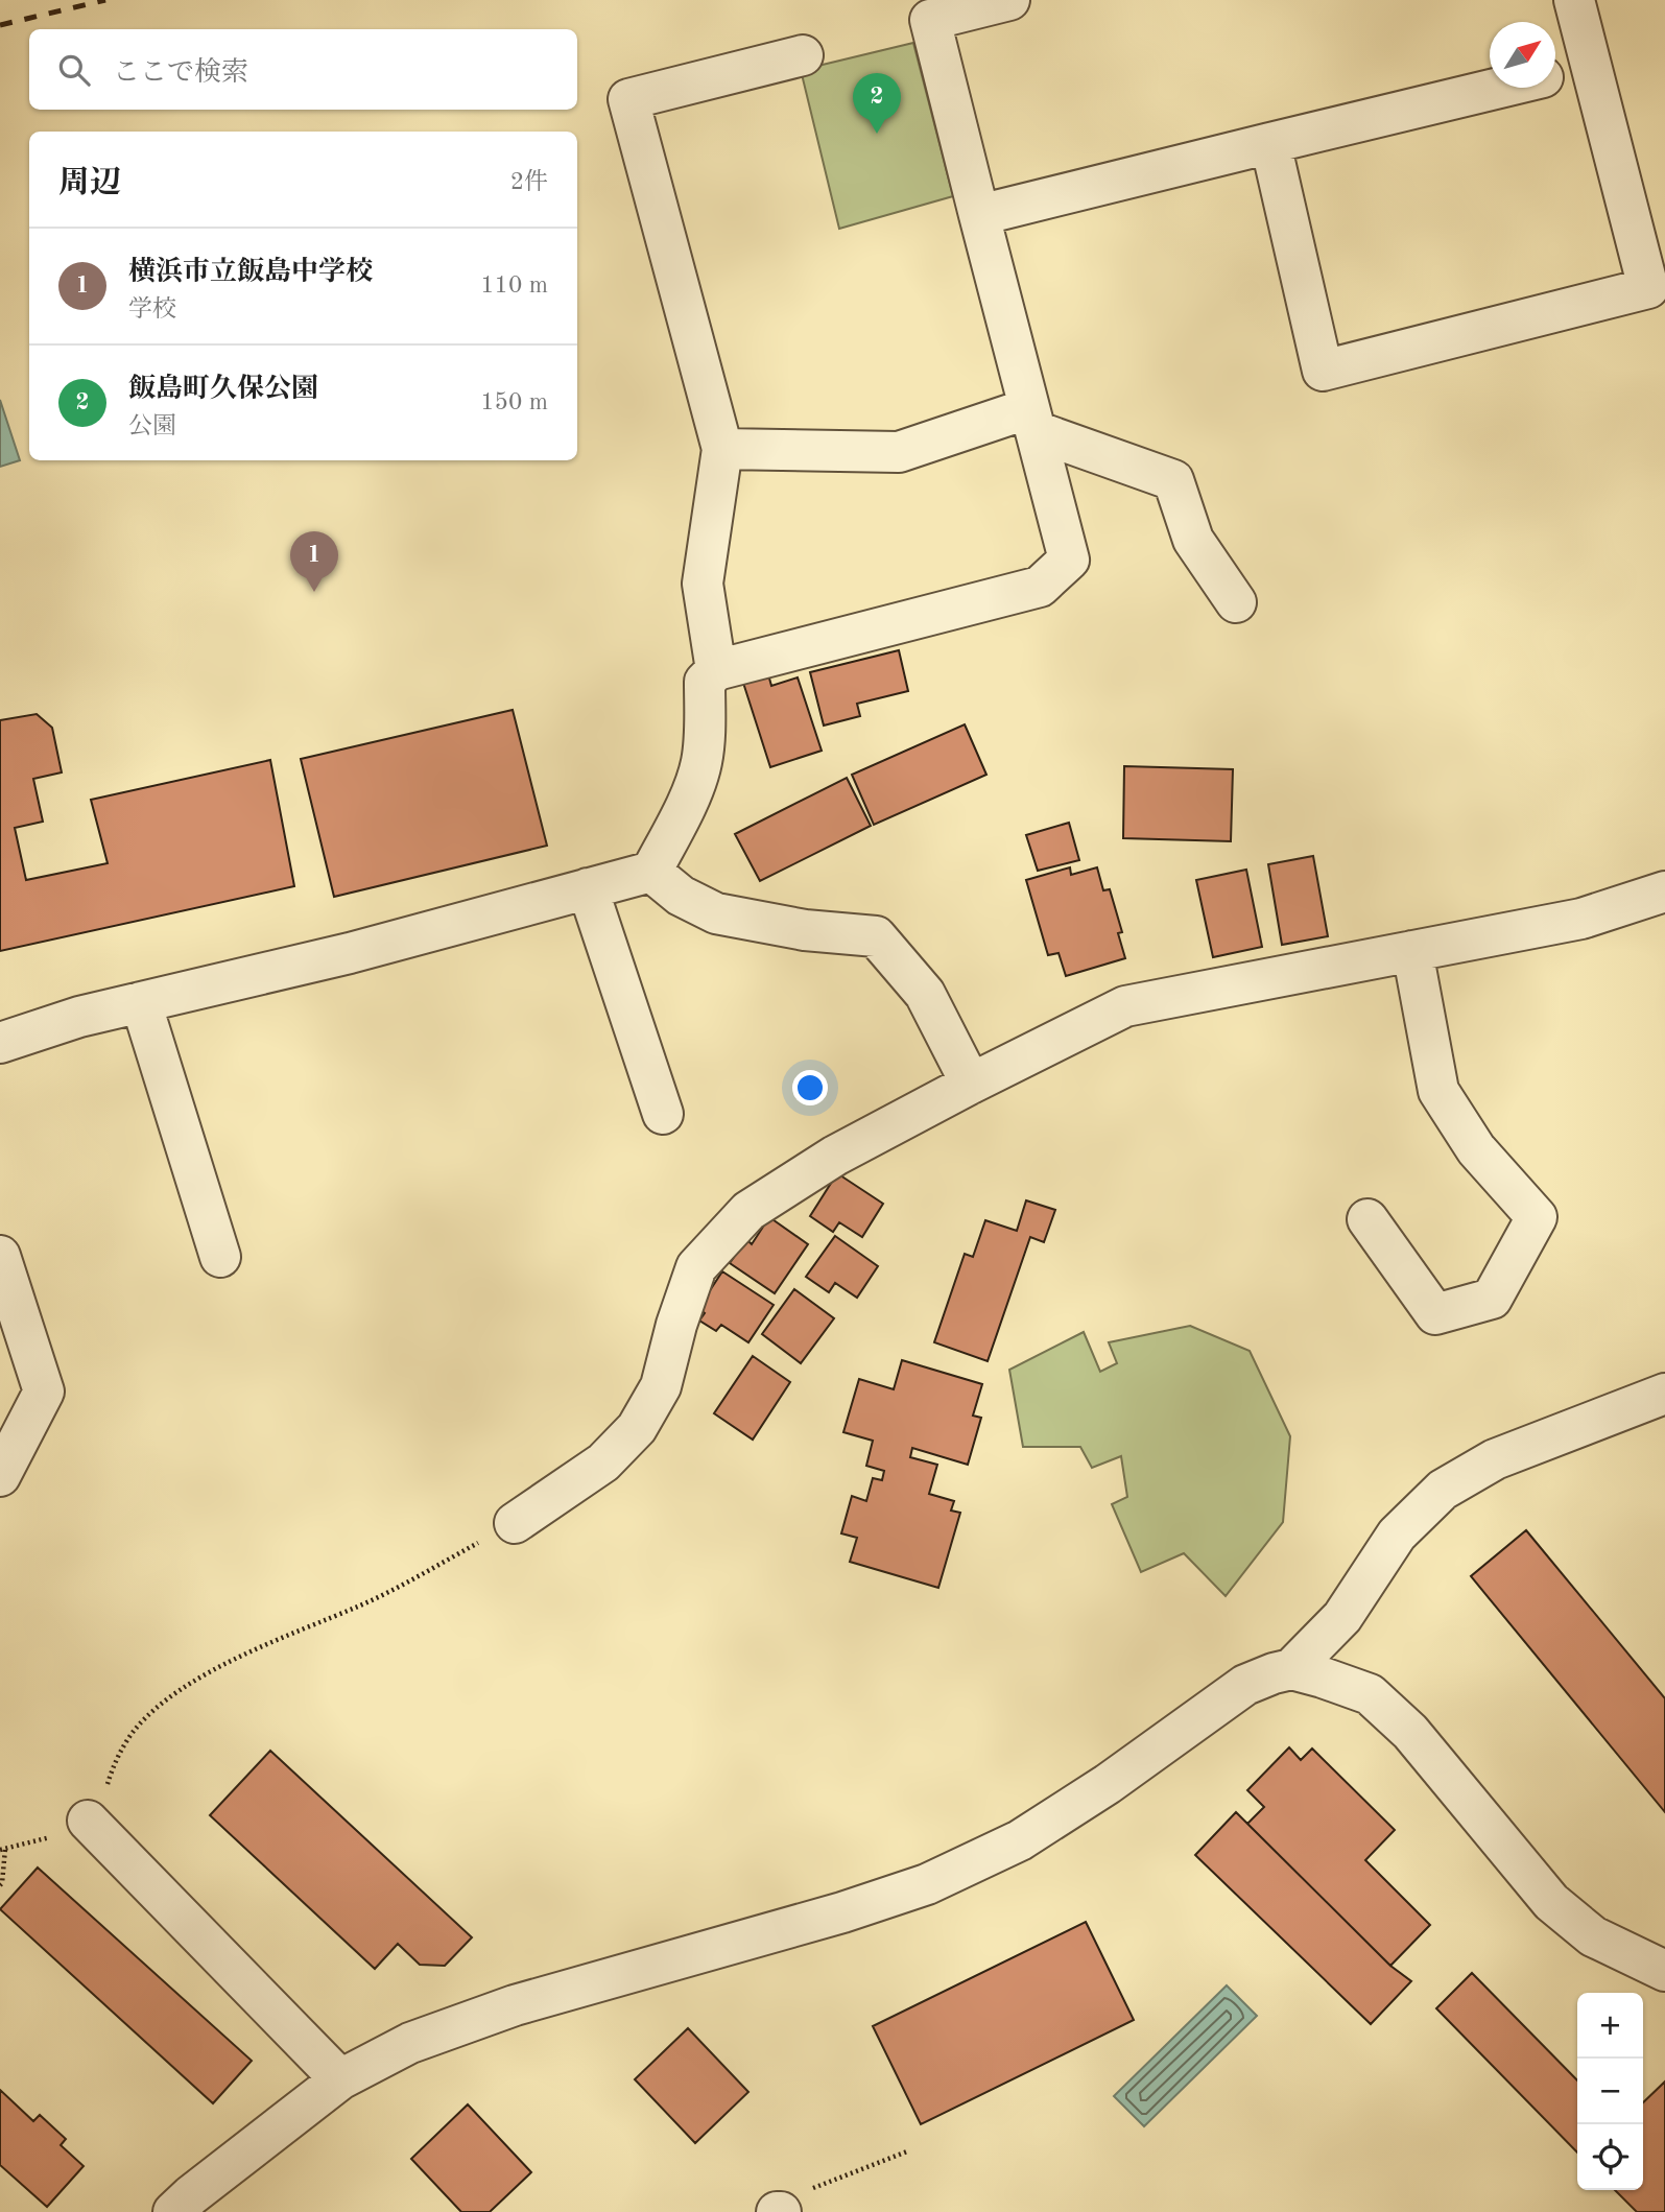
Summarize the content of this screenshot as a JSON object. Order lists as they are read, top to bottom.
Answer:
{
  "north": "top right",
  "page": {
    "search": "ここで検索",
    "pins": ["2", "1"],
    "heading": ["周辺", "2件"],
    "list": [
      {
        "mark": "1",
        "name": "横浜市立飯島中学校",
        "note": "学校",
        "value": "110 m"
      },
      {
        "mark": "2",
        "name": "飯島町久保公園",
        "note": "公園",
        "value": "150 m"
      }
    ],
    "map_buttons": ["+", "−"]
  }
}
